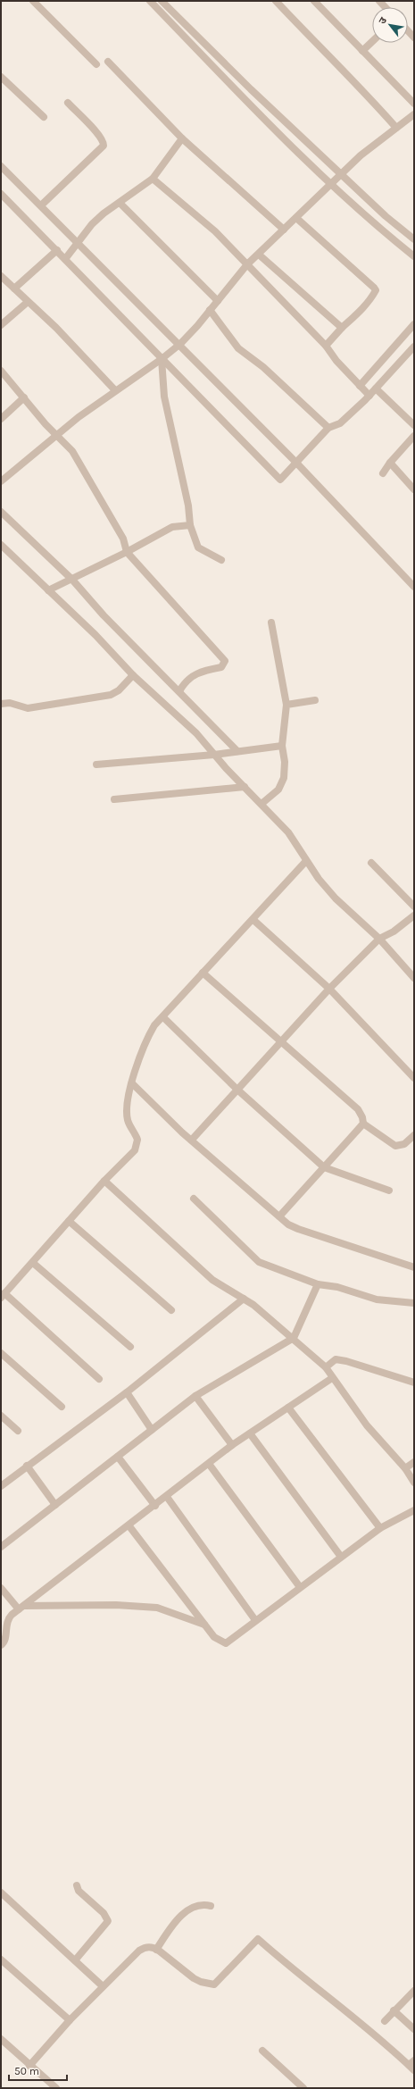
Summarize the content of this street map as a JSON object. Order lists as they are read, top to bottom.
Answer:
{
  "scale_bar": "50 m",
  "north": "top left"
}
